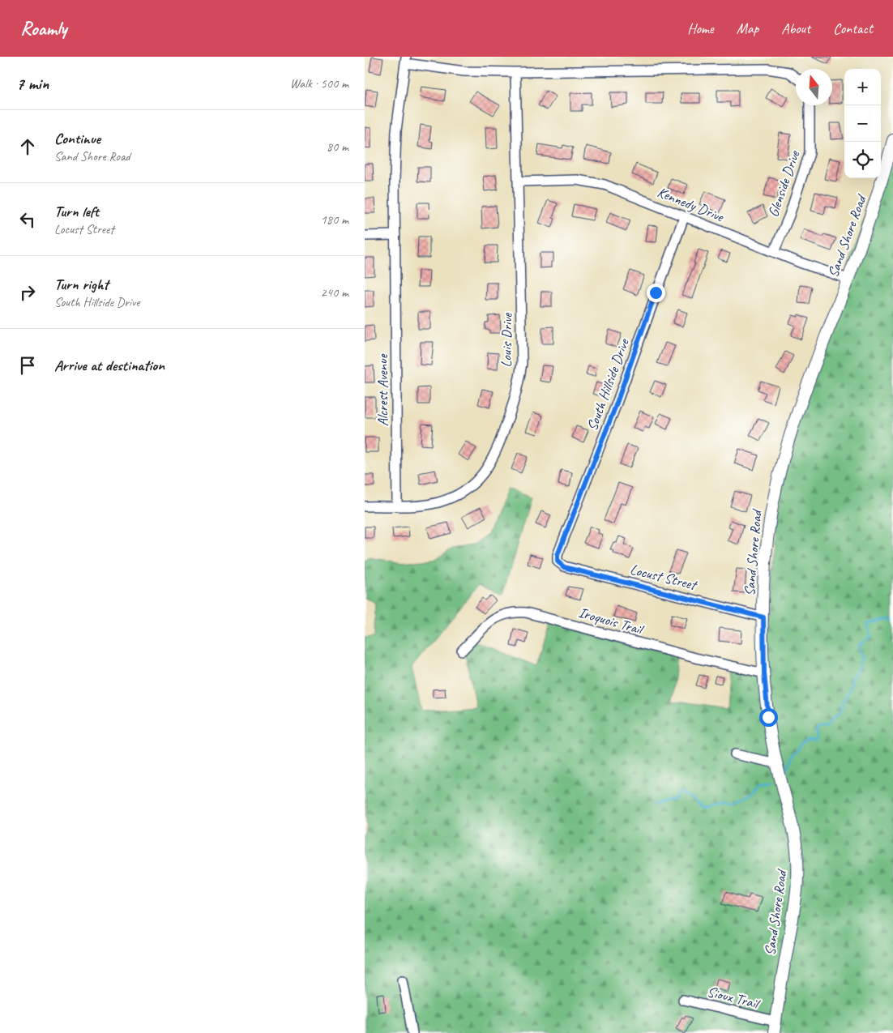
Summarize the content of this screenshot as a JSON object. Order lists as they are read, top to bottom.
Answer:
{
  "streets": {
    "street": [
      "Glenside Drive",
      "Kennedy Drive",
      "Sand Shore Road",
      "Louis Drive",
      "South Hillside Drive",
      "Alcrest Avenue",
      "Locust Street",
      "Iroquois Trail",
      "Sioux Trail"
    ]
  },
  "crossings": [
    ["Glenside Drive", "Kennedy Drive"],
    ["Kennedy Drive", "Sand Shore Road"],
    ["Kennedy Drive", "Louis Drive"],
    ["Kennedy Drive", "South Hillside Drive"],
    ["Sand Shore Road", "Locust Street"],
    ["Sand Shore Road", "Iroquois Trail"],
    ["Sand Shore Road", "Sioux Trail"],
    ["Louis Drive", "Alcrest Avenue"],
    ["South Hillside Drive", "Locust Street"]
  ],
  "north": "top",
  "page": {
    "header": "Roamly",
    "nav": [
      "Home",
      "Map",
      "About",
      "Contact"
    ],
    "heading": ["7 min", "Walk · 500 m"],
    "map_buttons": ["+", "−"],
    "list": [
      ["Continue", "Sand Shore Road", "80 m"],
      ["Turn left", "Locust Street", "180 m"],
      ["Turn right", "South Hillside Drive", "240 m"],
      "Arrive at destination"
    ]
  }
}
